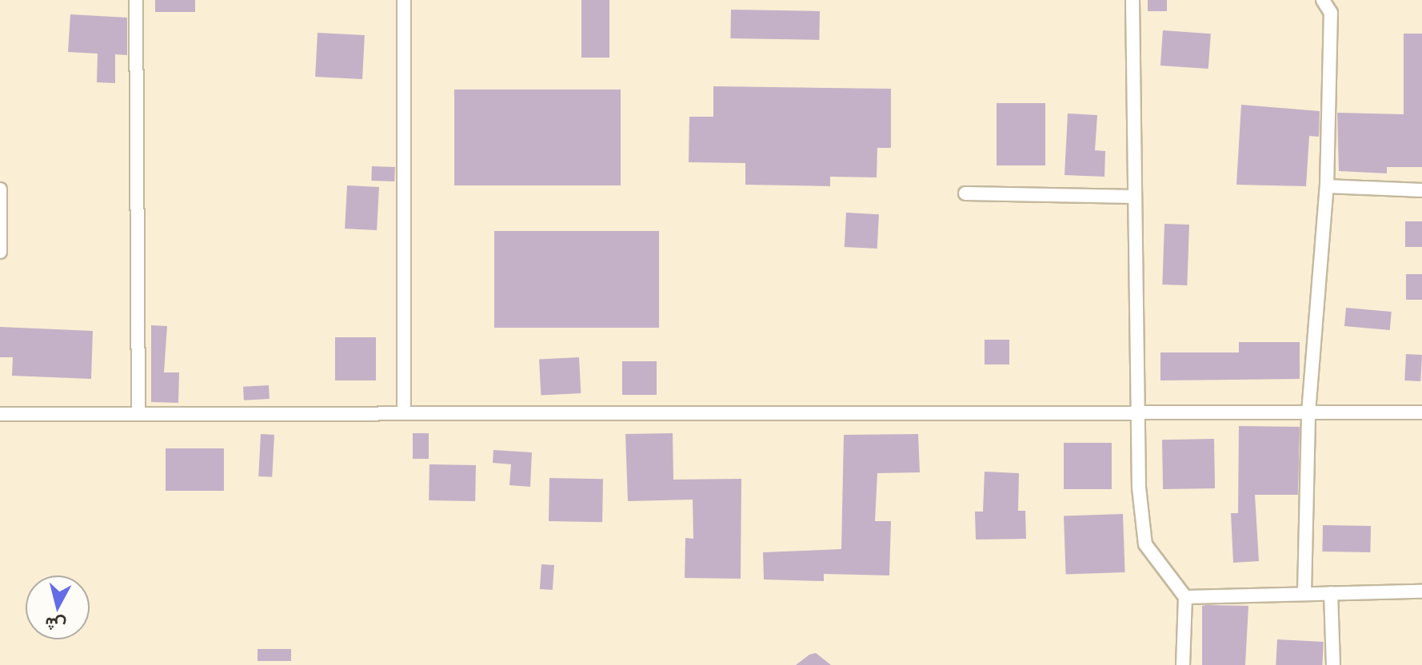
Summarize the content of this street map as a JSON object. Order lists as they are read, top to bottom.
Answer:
{
  "north": "bottom"
}
